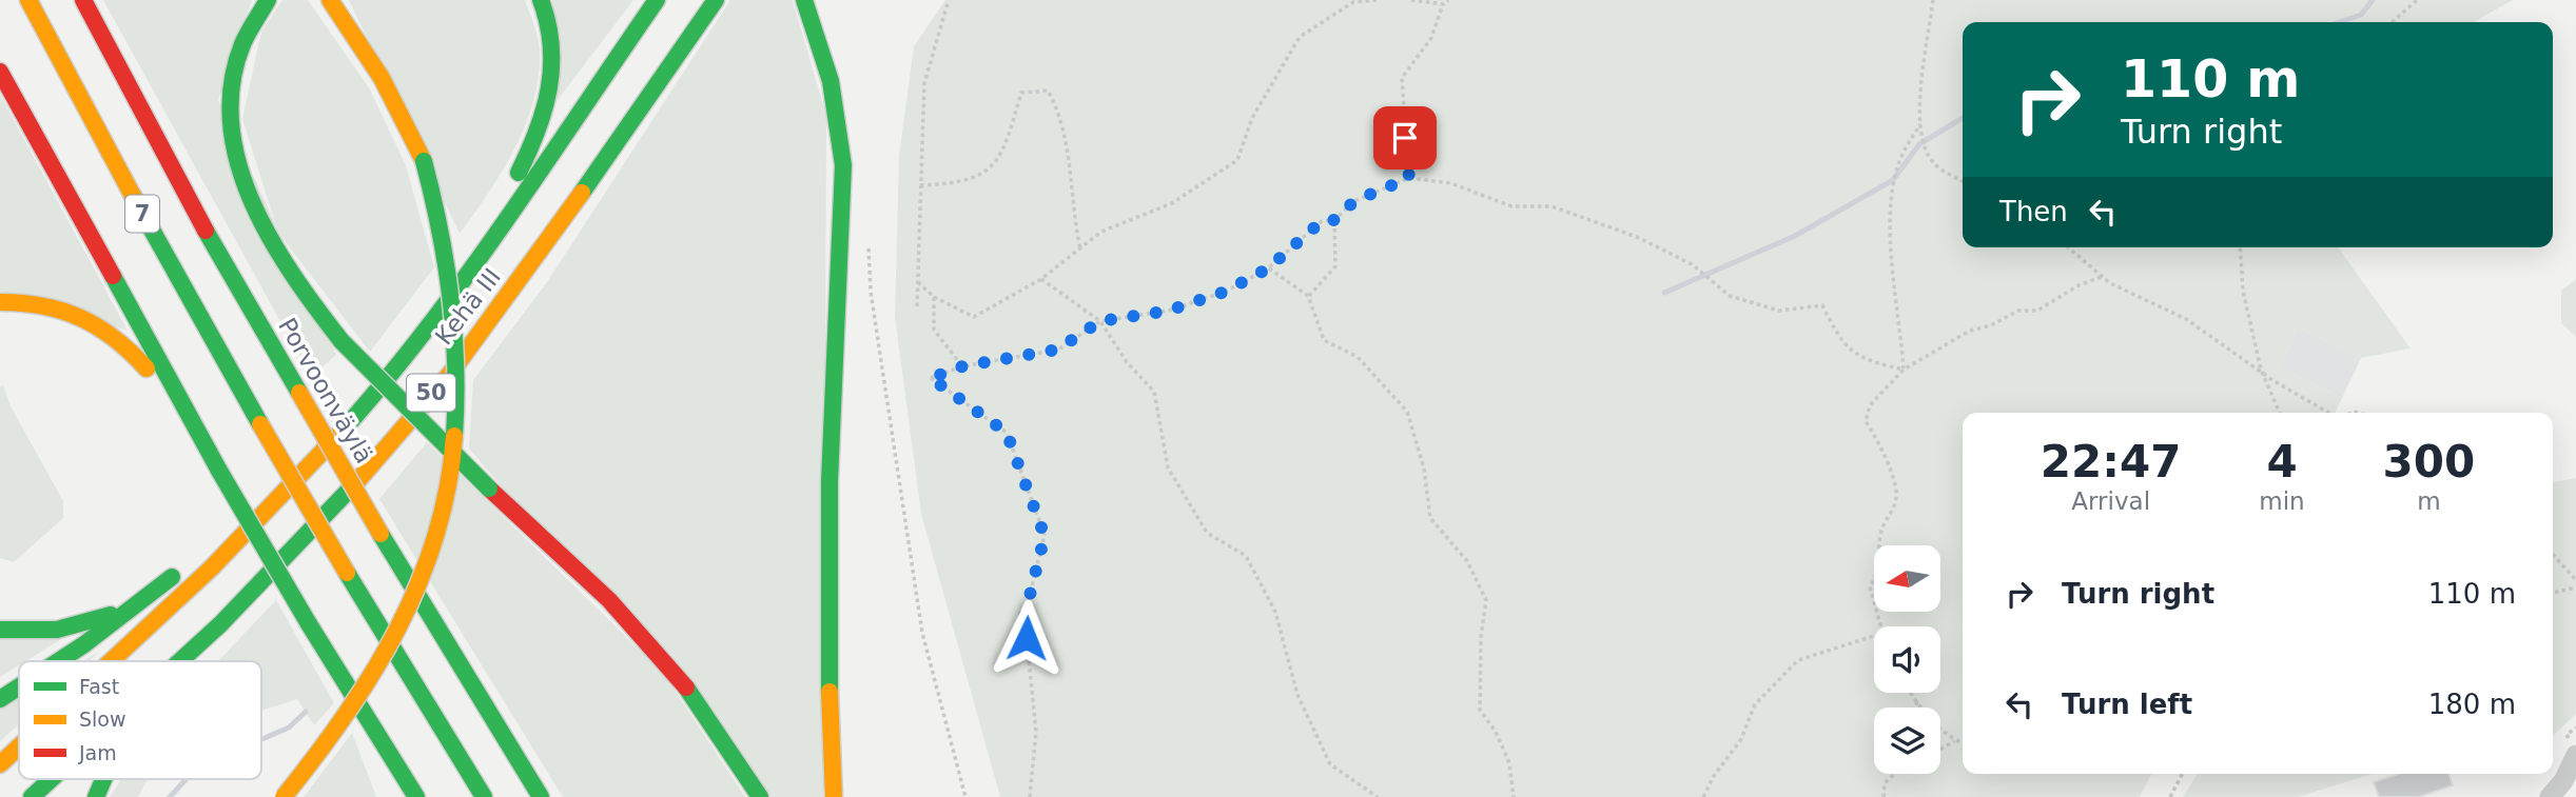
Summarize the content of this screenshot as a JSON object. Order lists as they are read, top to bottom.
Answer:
{
  "streets": {
    "highway": [
      "7",
      "Kehä III",
      "Porvoonväylä",
      "50"
    ]
  },
  "legend": ["Fast", "Slow", "Jam"],
  "north": "left",
  "page": {
    "turn": ["110 m", "Turn right"],
    "then": "Then",
    "eta": [
      "22:47",
      "Arrival",
      "4",
      "min",
      "300",
      "m"
    ],
    "list": [
      {
        "name": "Turn right",
        "value": "110 m"
      },
      {
        "name": "Turn left",
        "value": "180 m"
      }
    ]
  }
}
